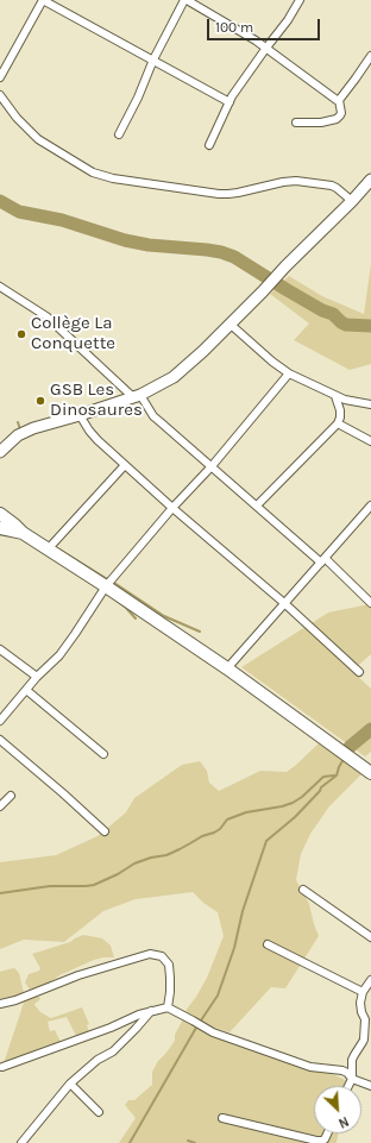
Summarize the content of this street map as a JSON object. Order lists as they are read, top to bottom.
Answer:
{
  "places": ["Collège La Conquette", "GSB Les Dinosaures"],
  "scale_bar": "100 m",
  "north": "bottom right"
}
